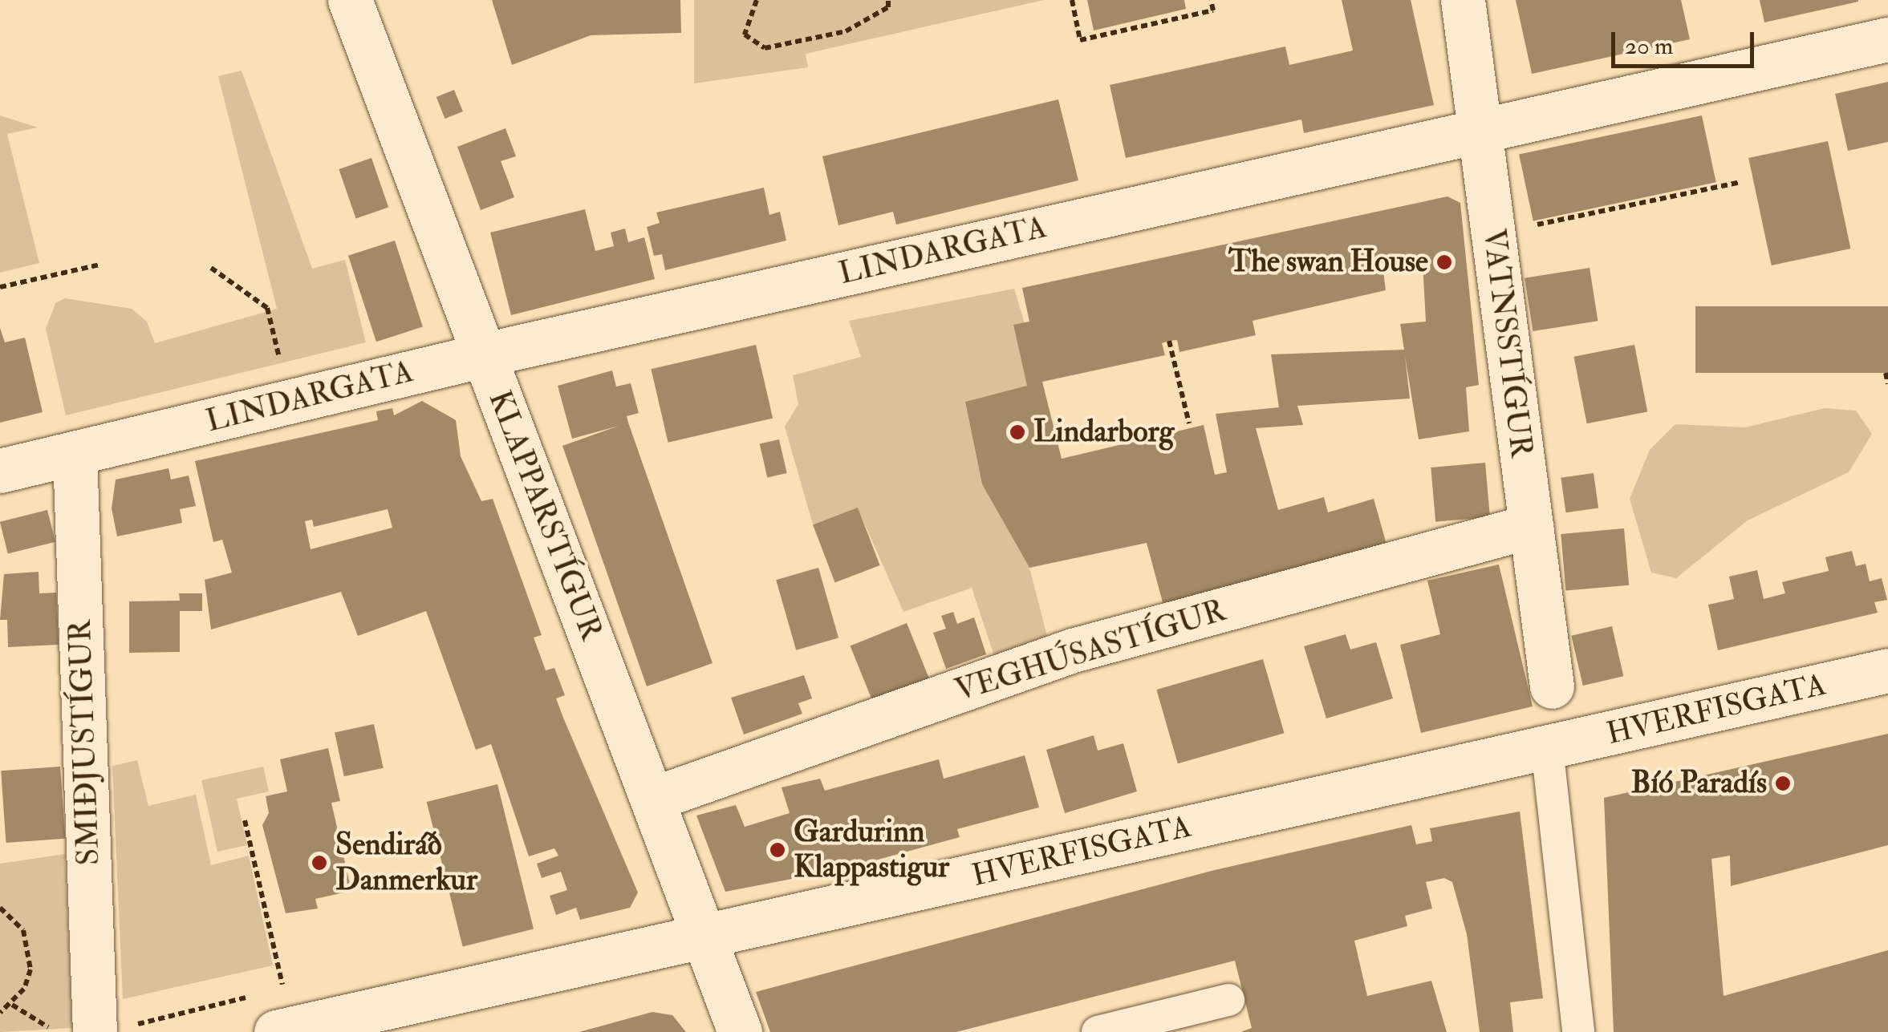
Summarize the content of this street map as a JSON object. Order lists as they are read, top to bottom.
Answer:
{
  "streets": {
    "street": [
      "LINDARGATA",
      "VATNSSTÍGUR",
      "KLAPPARSTÍGUR",
      "VEGHÚSASTÍGUR",
      "HVERFISGATA",
      "SMIÐJUSTÍGUR"
    ]
  },
  "crossings": [
    ["LINDARGATA", "VATNSSTÍGUR"],
    ["LINDARGATA", "KLAPPARSTÍGUR"],
    ["LINDARGATA", "SMIÐJUSTÍGUR"],
    ["VATNSSTÍGUR", "VEGHÚSASTÍGUR"],
    ["KLAPPARSTÍGUR", "VEGHÚSASTÍGUR"],
    ["KLAPPARSTÍGUR", "HVERFISGATA"]
  ],
  "places": [
    "The swan House",
    "Lindarborg",
    "Bíó Paradís",
    "Gardurinn Klappastigur",
    "Sendiráð Danmerkur"
  ],
  "scale_bar": "20 m"
}
